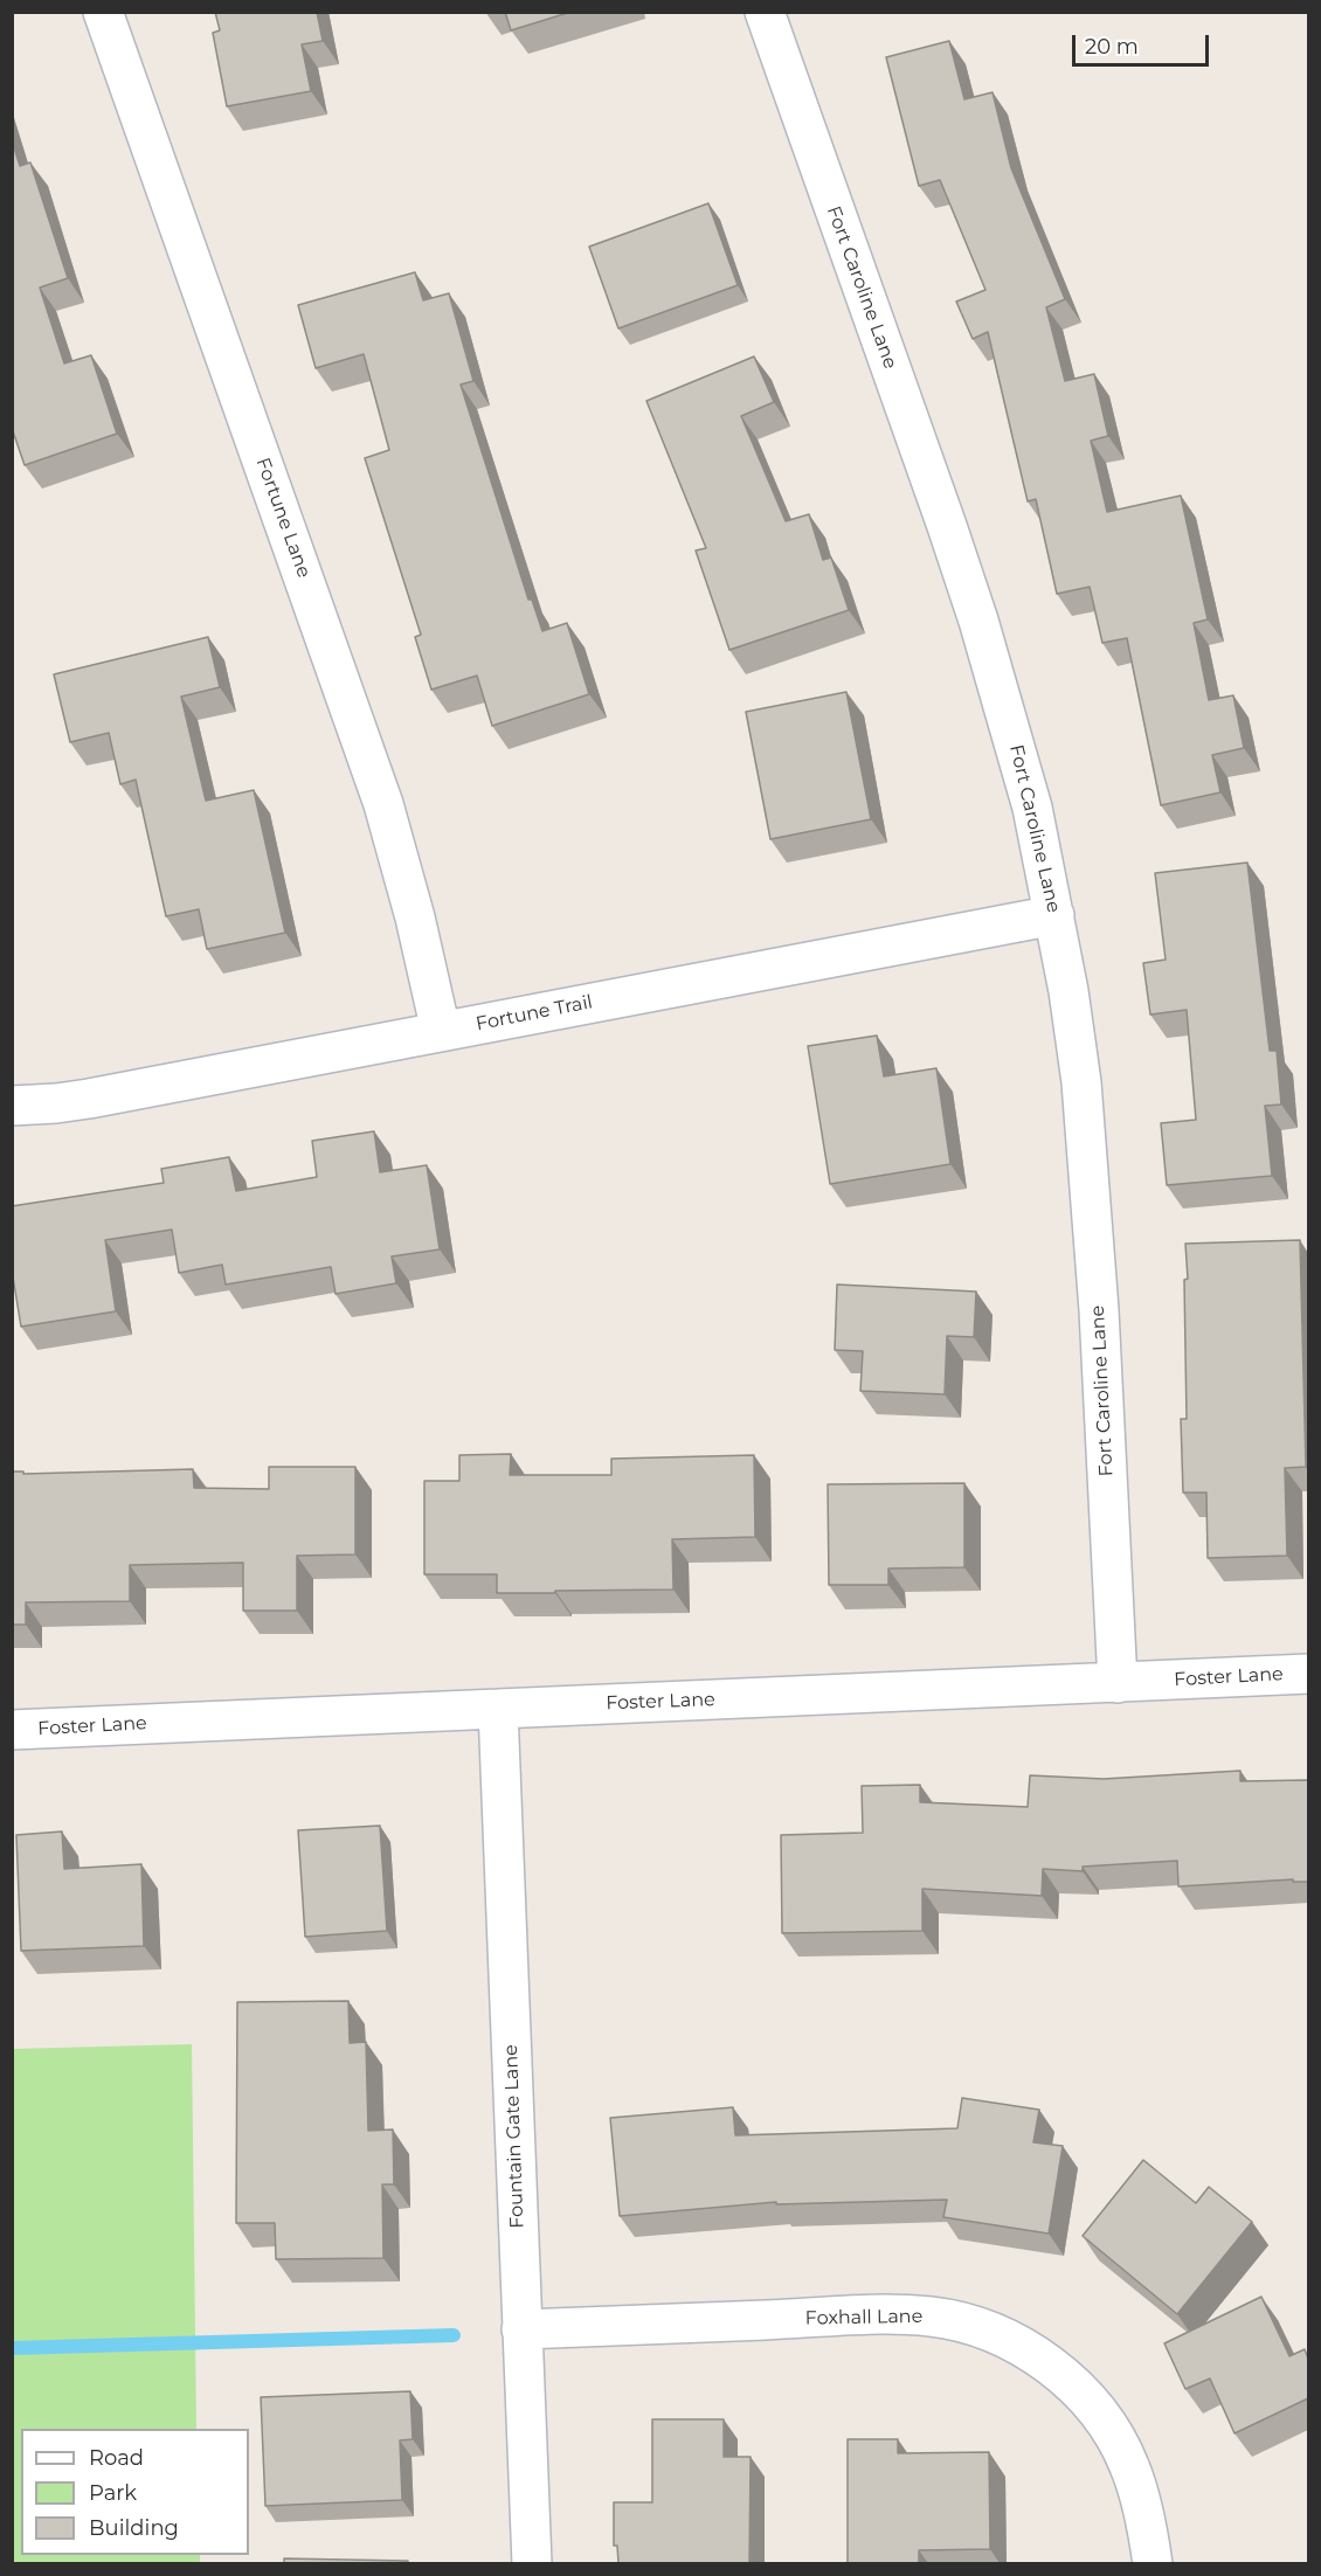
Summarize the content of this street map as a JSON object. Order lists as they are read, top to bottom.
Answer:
{
  "streets": {
    "street": [
      "Fort Caroline Lane",
      "Fortune Lane",
      "Fortune Trail",
      "Foster Lane",
      "Fountain Gate Lane",
      "Foxhall Lane"
    ]
  },
  "crossings": [
    ["Fort Caroline Lane", "Fortune Trail"],
    ["Fort Caroline Lane", "Foster Lane"],
    ["Fortune Lane", "Fortune Trail"],
    ["Foster Lane", "Fountain Gate Lane"],
    ["Fountain Gate Lane", "Foxhall Lane"]
  ],
  "legend": ["Road", "Park", "Building"],
  "scale_bar": "20 m"
}
